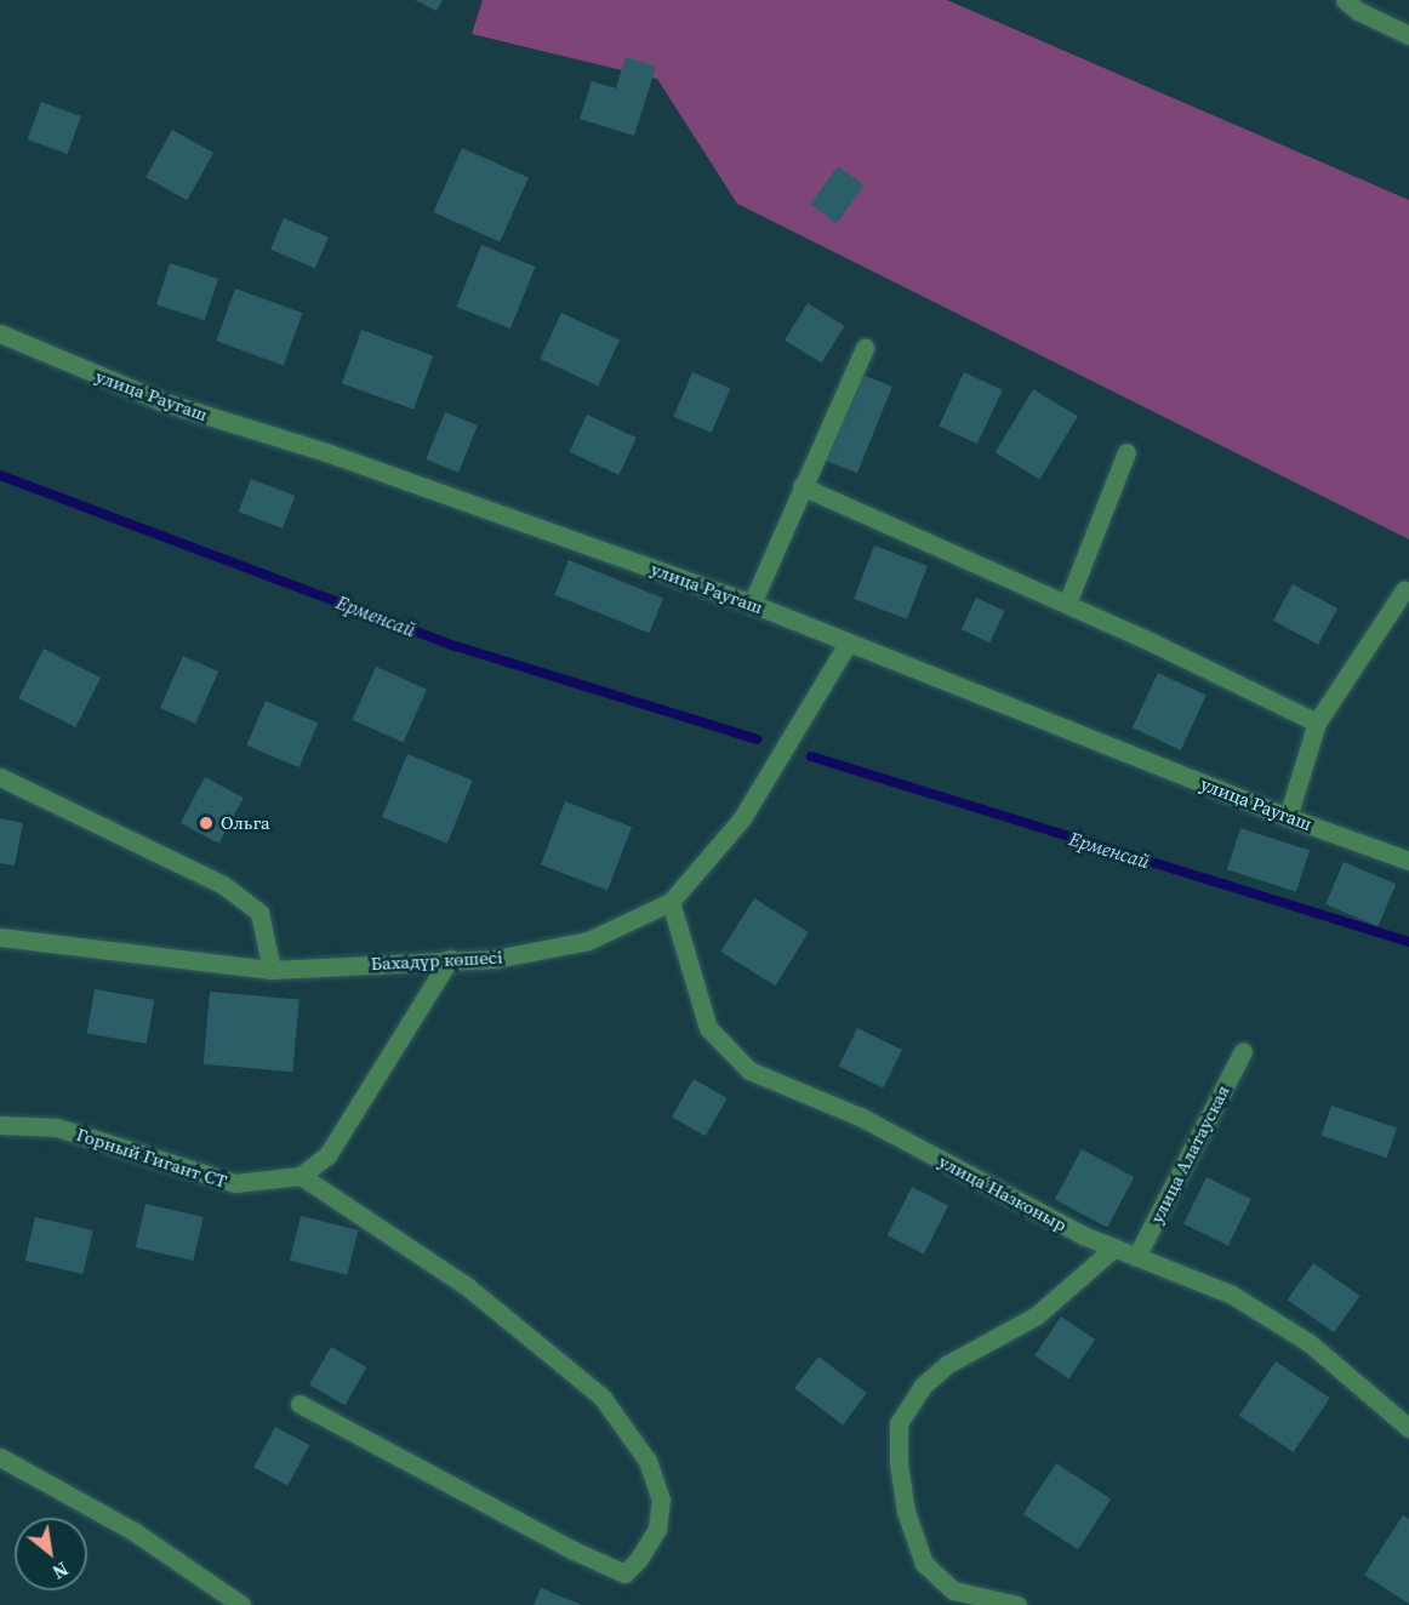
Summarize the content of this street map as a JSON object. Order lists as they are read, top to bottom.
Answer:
{
  "streets": {
    "street": [
      "улица Раугаш",
      "Бахадүр көшесі",
      "улица Алатауская",
      "Горный Гигант СТ",
      "улица Назконыр"
    ]
  },
  "crossings": [
    ["улица Раугаш", "Бахадүр көшесі"],
    ["Бахадүр көшесі", "улица Назконыр"],
    ["улица Алатауская", "улица Назконыр"]
  ],
  "water": ["Ерменсай"],
  "places": ["Ольга"],
  "north": "bottom right"
}
